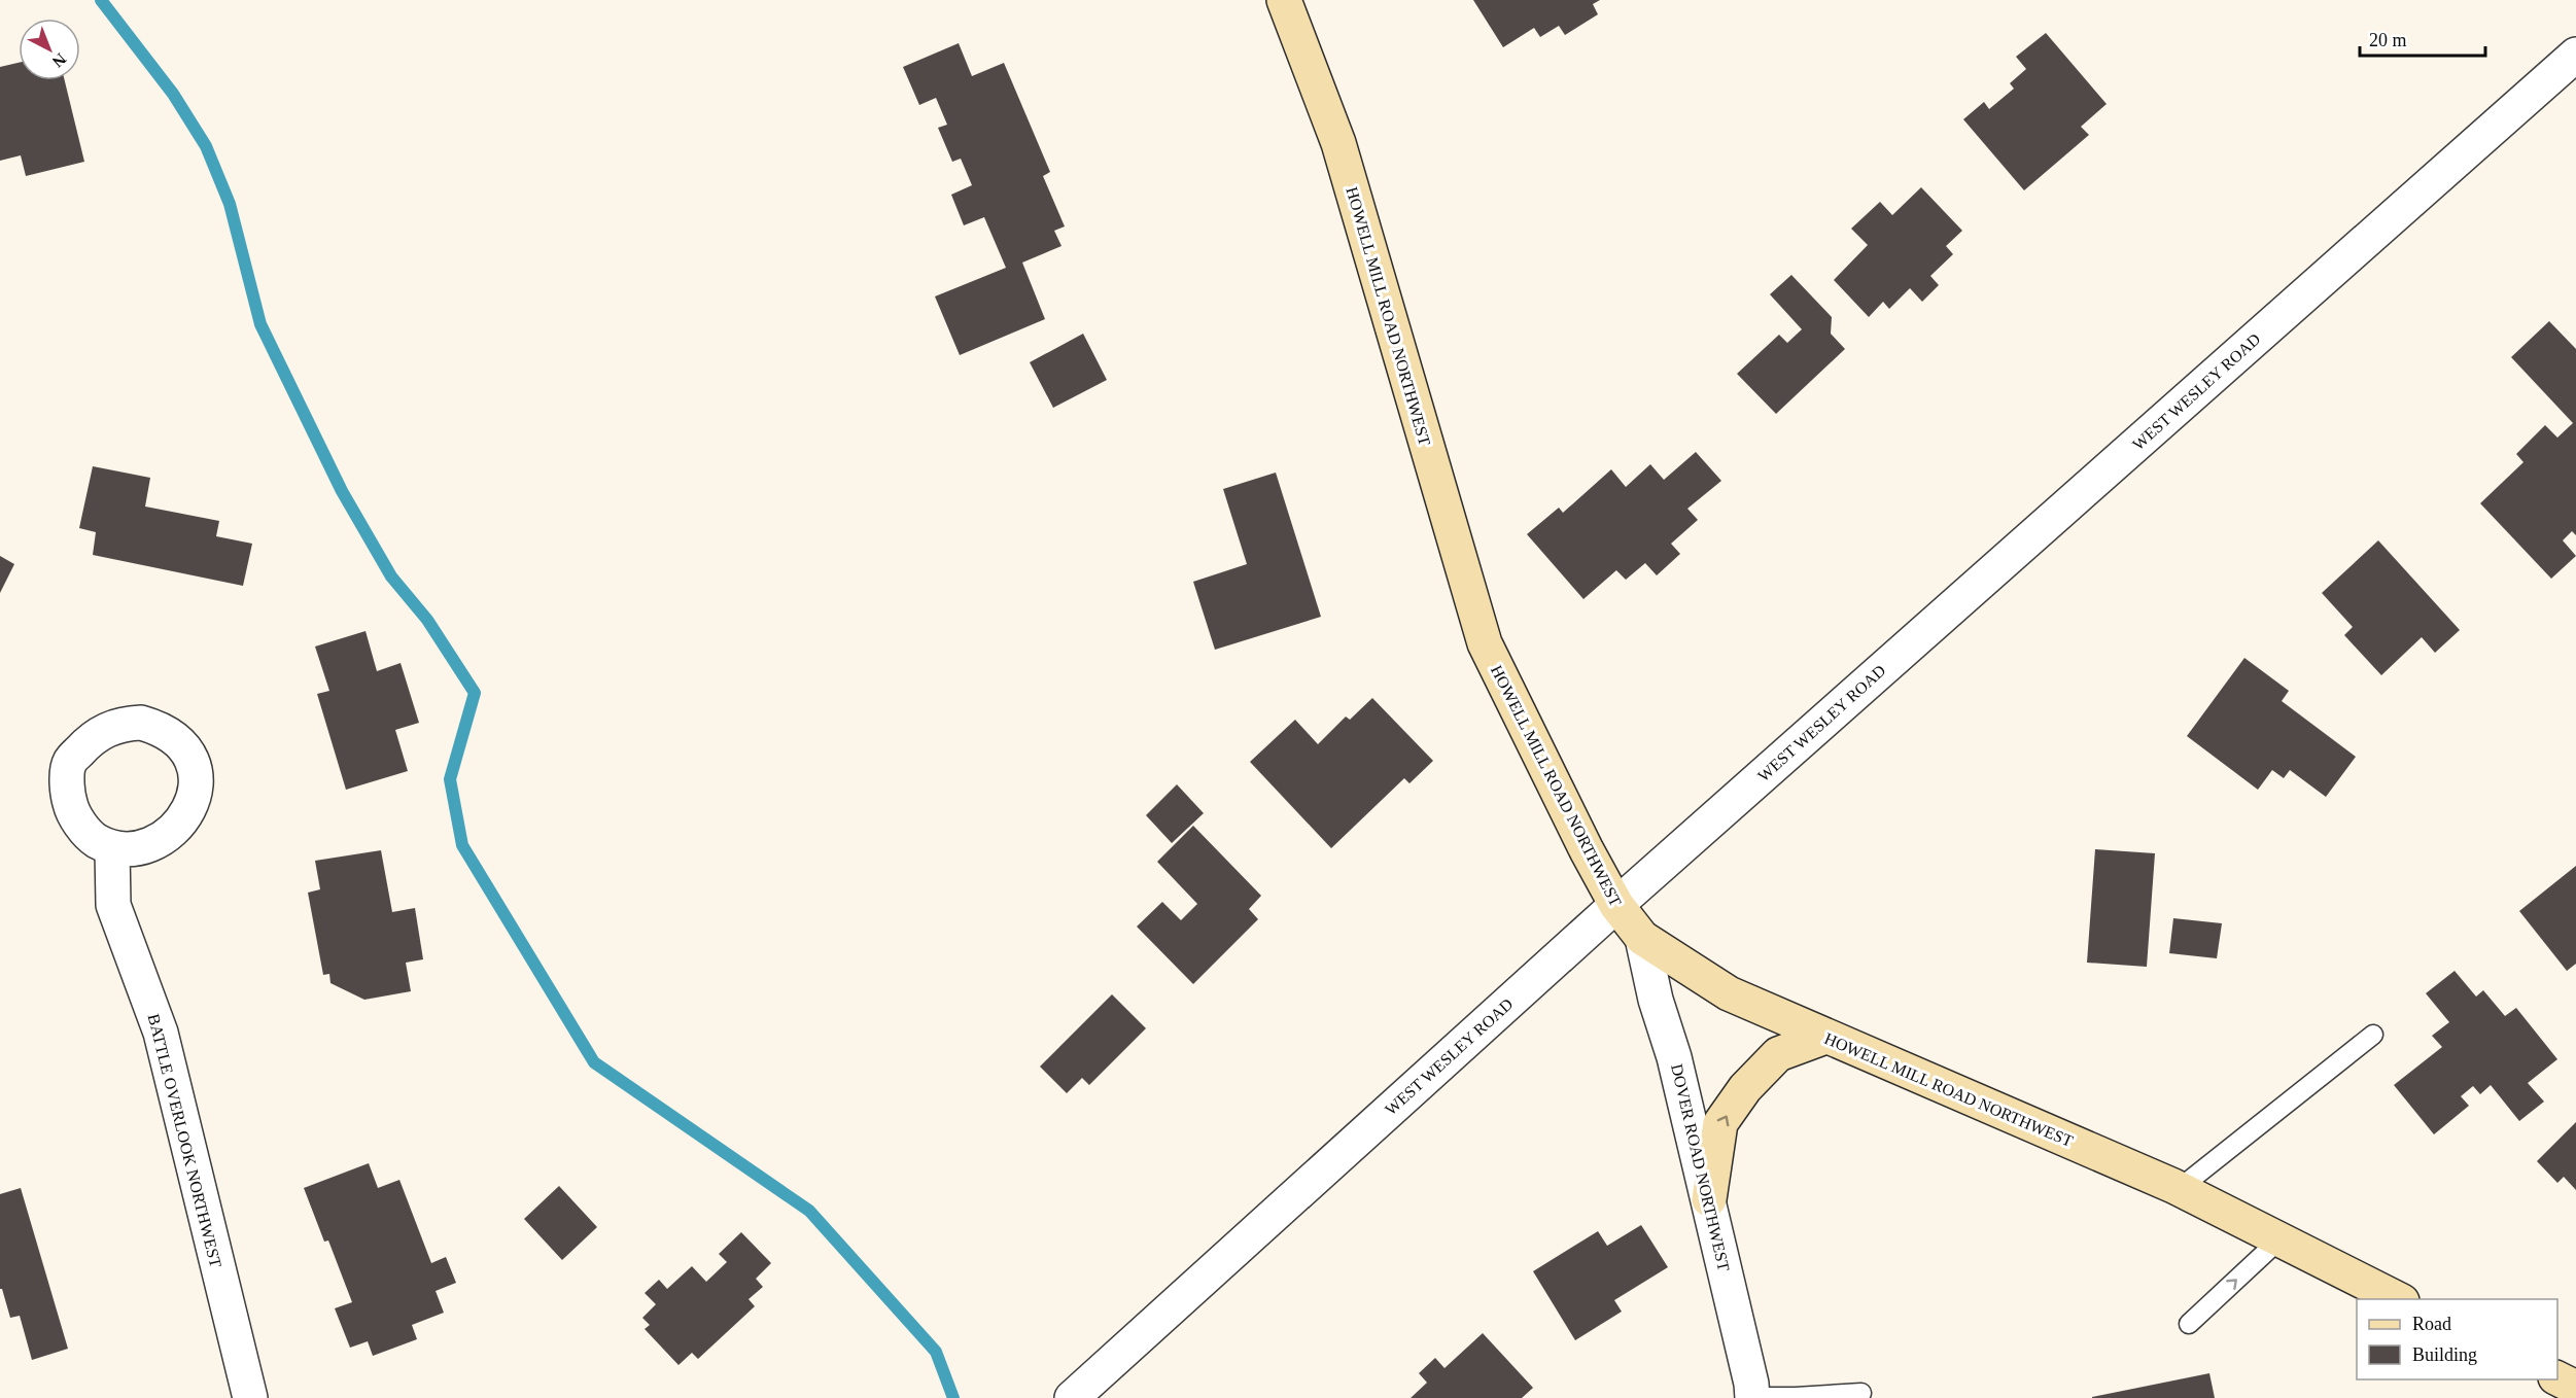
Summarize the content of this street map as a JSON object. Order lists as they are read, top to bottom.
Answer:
{
  "streets": {
    "main road": ["HOWELL MILL ROAD NORTHWEST"],
    "street": ["WEST WESLEY ROAD", "BATTLE OVERLOOK NORTHWEST", "DOVER ROAD NORTHWEST"]
  },
  "crossings": [
    ["HOWELL MILL ROAD NORTHWEST", "WEST WESLEY ROAD"],
    ["HOWELL MILL ROAD NORTHWEST", "DOVER ROAD NORTHWEST"]
  ],
  "legend": ["Road", "Building"],
  "scale_bar": "20 m",
  "north": "bottom right"
}
